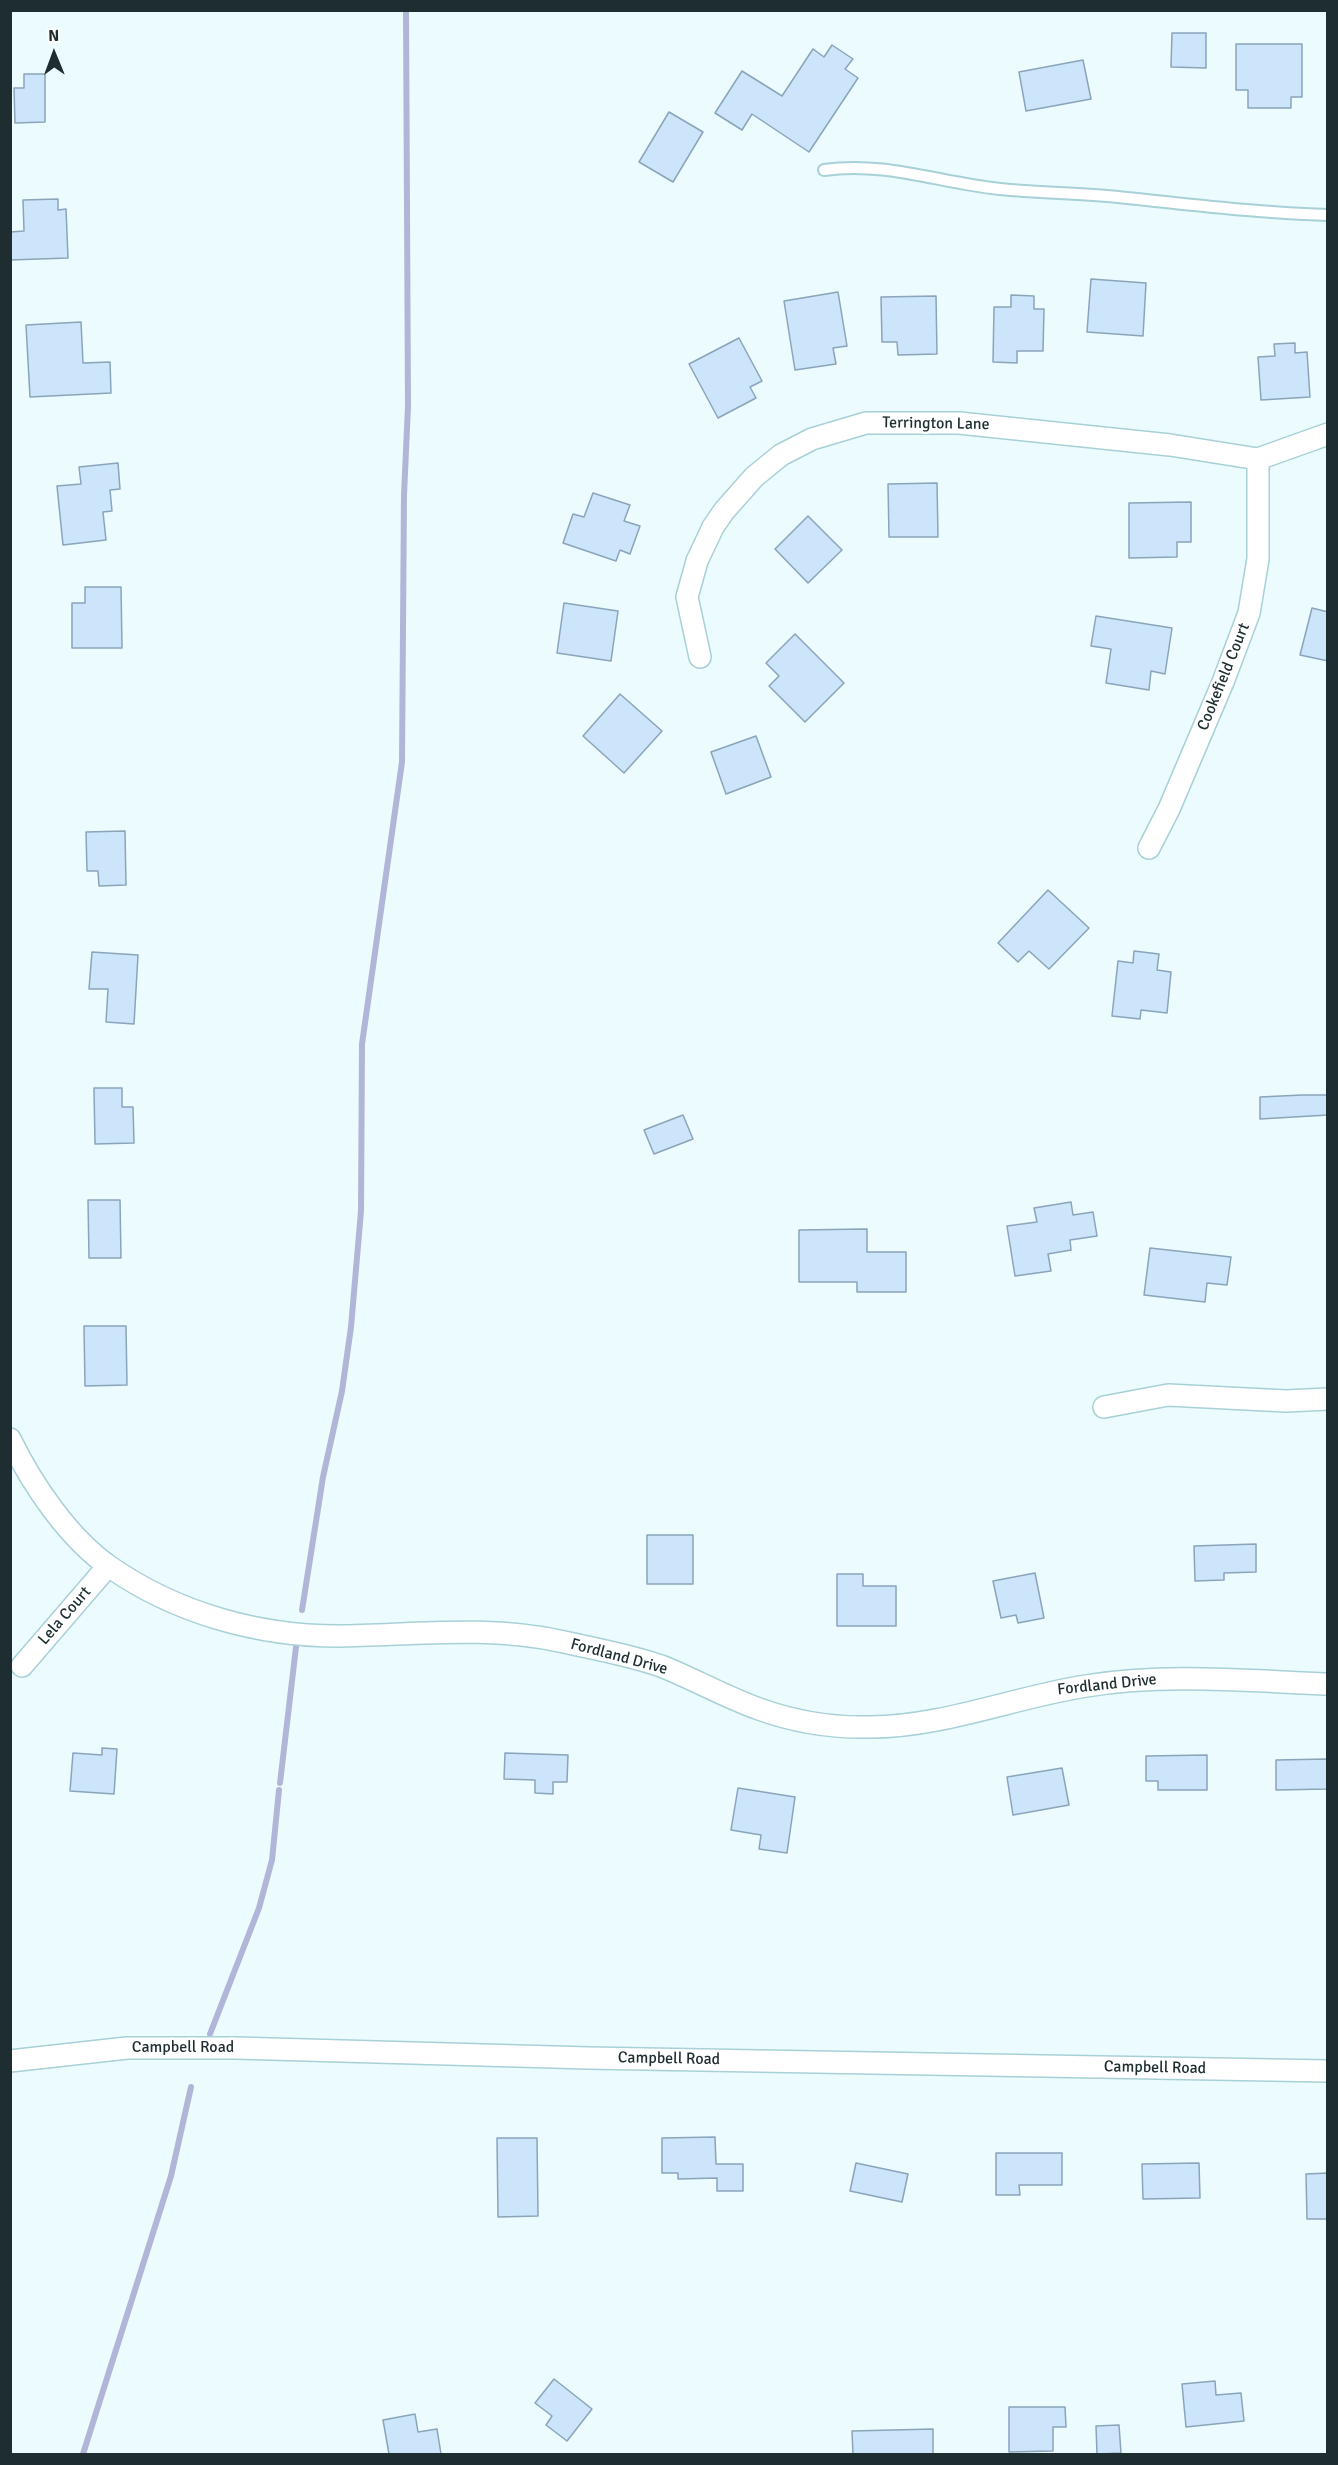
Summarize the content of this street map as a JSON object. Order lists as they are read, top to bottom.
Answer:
{
  "streets": {
    "street": [
      "Terrington Lane",
      "Cookefield Court",
      "Lela Court",
      "Fordland Drive",
      "Campbell Road"
    ]
  },
  "crossings": [
    ["Terrington Lane", "Cookefield Court"],
    ["Lela Court", "Fordland Drive"]
  ],
  "north": "top"
}
